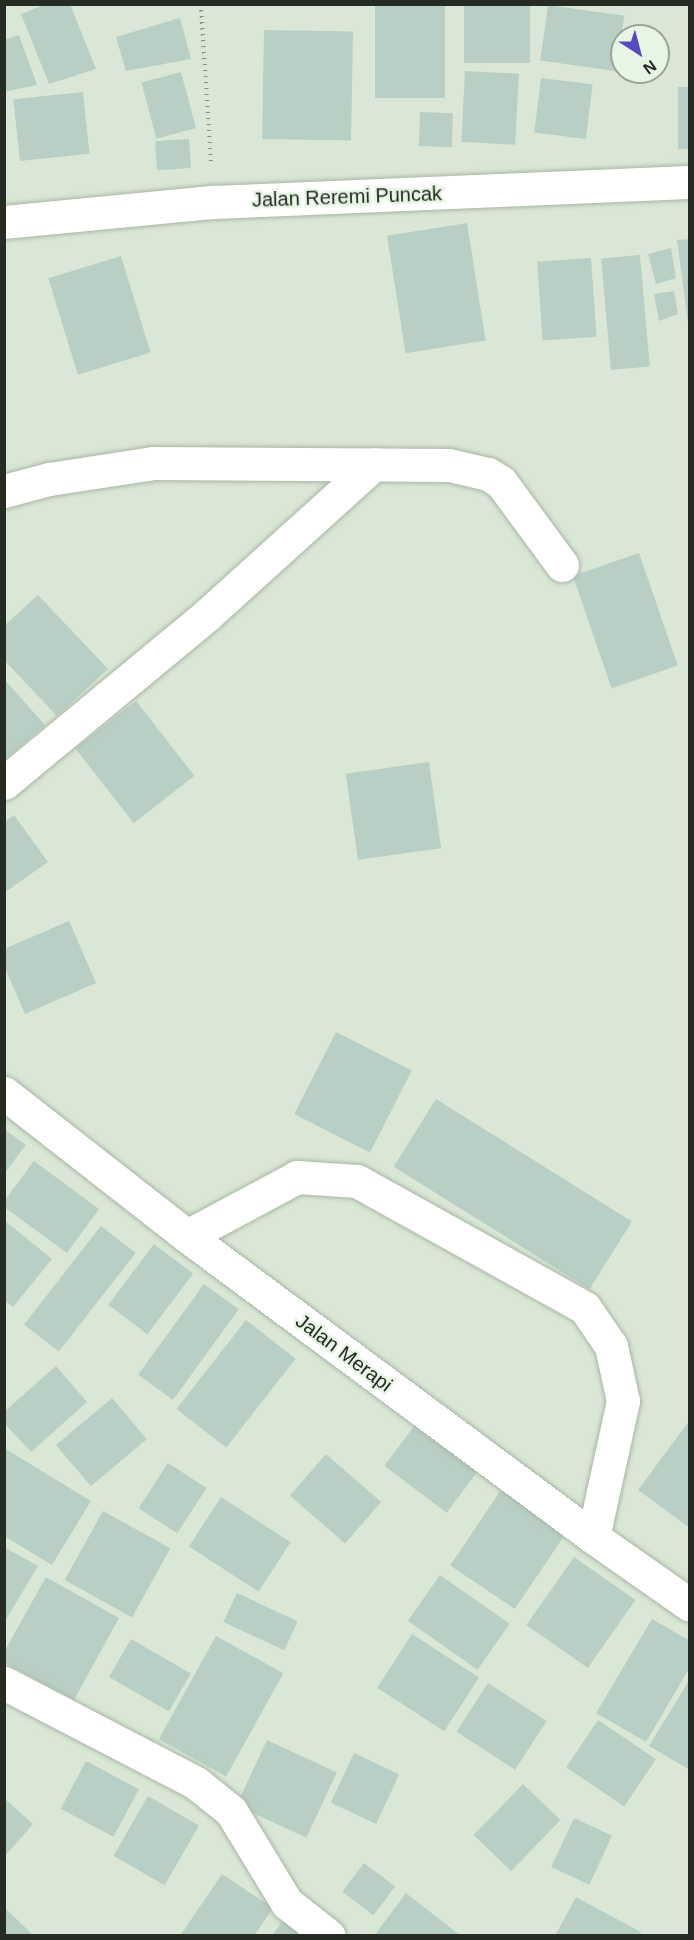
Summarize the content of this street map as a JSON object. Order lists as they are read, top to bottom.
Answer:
{
  "streets": {
    "street": ["Jalan Reremi Puncak", "Jalan Merapi"]
  },
  "north": "bottom right"
}
